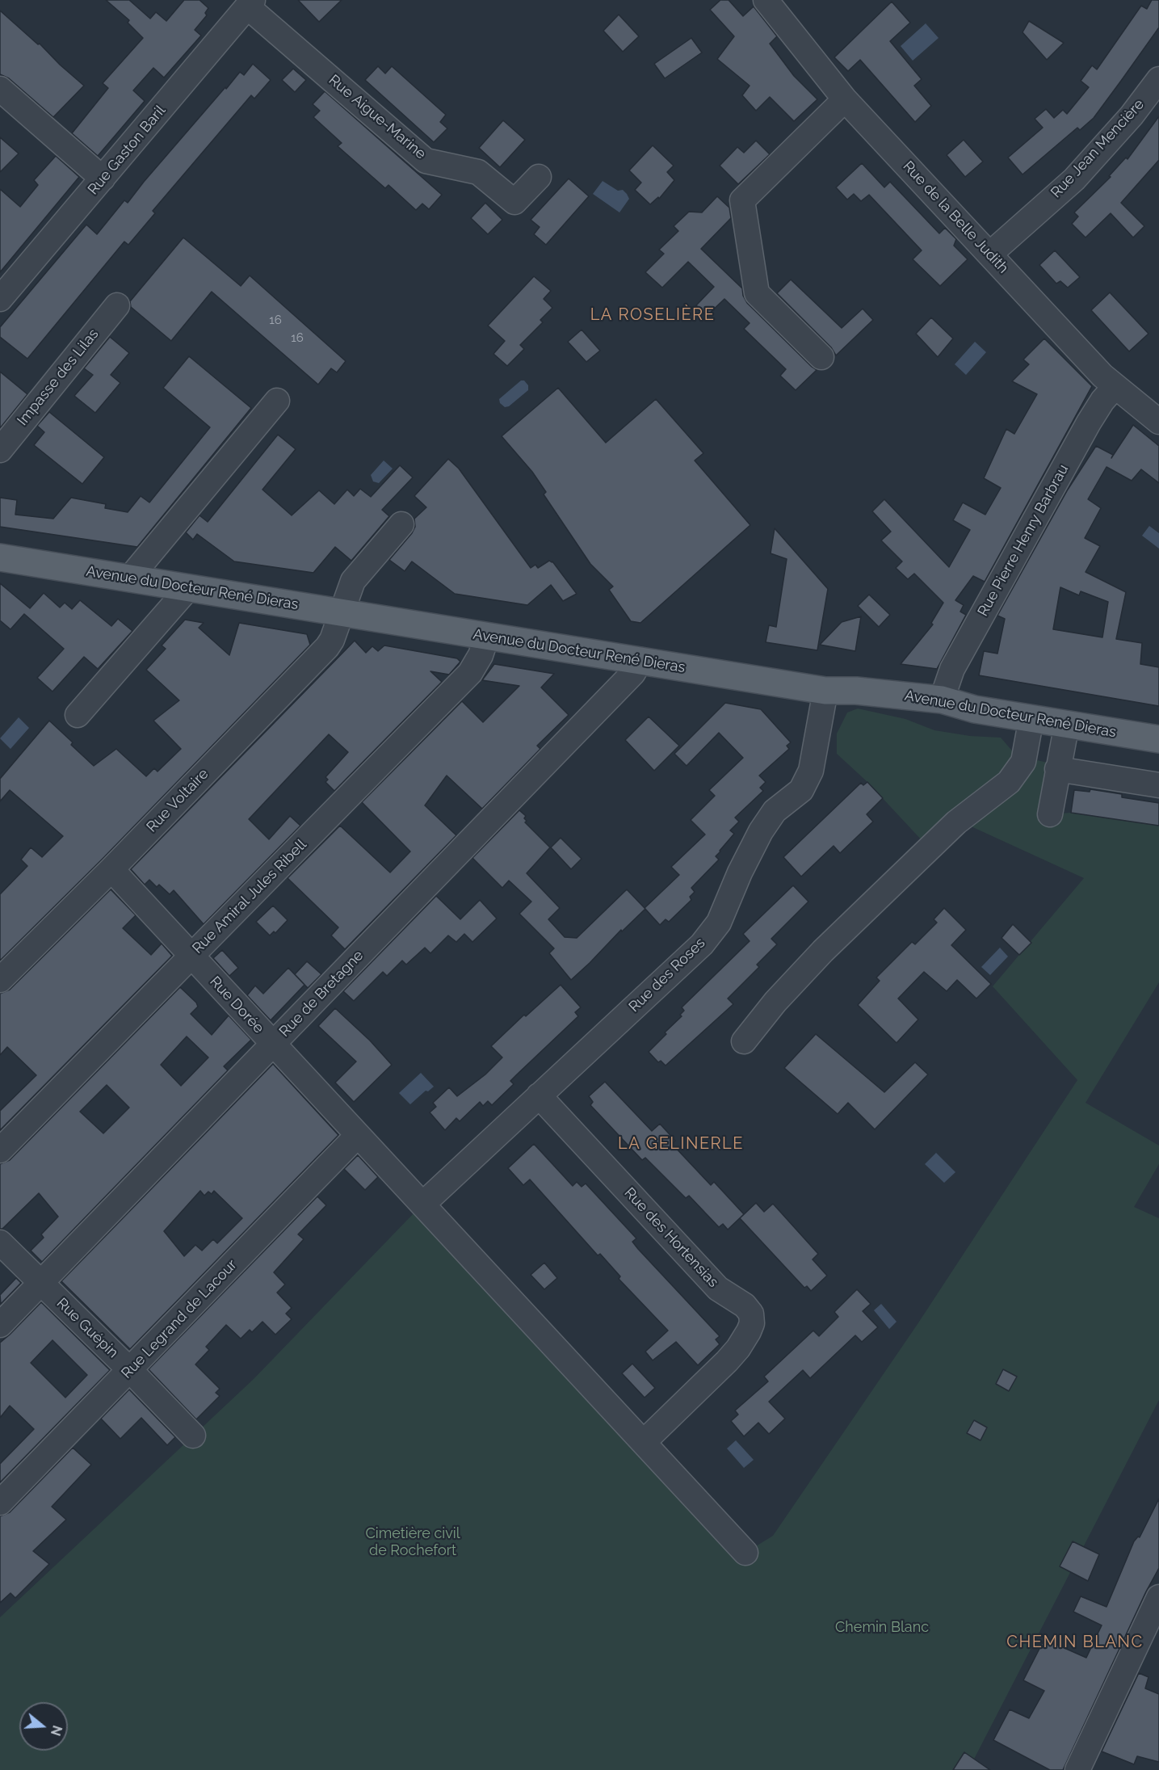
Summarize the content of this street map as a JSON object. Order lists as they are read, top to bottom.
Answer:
{
  "streets": {
    "main road": ["Avenue du Docteur René Dieras"],
    "street": [
      "Rue Aigue-Marine",
      "Rue Jean Mencière",
      "Rue Gaston Baril",
      "Rue de la Belle Judith",
      "Impasse des Lilas",
      "Rue Pierre Henry Barbrau",
      "Rue Voltaire",
      "Rue Amiral Jules Ribell",
      "Rue des Roses",
      "Rue de Bretagne",
      "Rue Dorée",
      "Rue des Hortensias",
      "Rue Legrand de Lacour",
      "Rue Guépin"
    ]
  },
  "crossings": [
    ["Rue Aigue-Marine", "Rue Gaston Baril"],
    ["Rue Jean Mencière", "Rue de la Belle Judith"],
    ["Rue de la Belle Judith", "Rue Pierre Henry Barbrau"],
    ["Rue Pierre Henry Barbrau", "Avenue du Docteur René Dieras"],
    ["Avenue du Docteur René Dieras", "Rue Voltaire"],
    ["Avenue du Docteur René Dieras", "Rue Amiral Jules Ribell"],
    ["Avenue du Docteur René Dieras", "Rue des Roses"],
    ["Avenue du Docteur René Dieras", "Rue de Bretagne"],
    ["Rue Voltaire", "Rue Dorée"],
    ["Rue Amiral Jules Ribell", "Rue Dorée"],
    ["Rue des Roses", "Rue Dorée"],
    ["Rue des Roses", "Rue des Hortensias"],
    ["Rue de Bretagne", "Rue Dorée"],
    ["Rue de Bretagne", "Rue Guépin"],
    ["Rue Dorée", "Rue des Hortensias"],
    ["Rue Dorée", "Rue Legrand de Lacour"],
    ["Rue Legrand de Lacour", "Rue Guépin"]
  ],
  "districts": ["LA ROSELIÈRE", "LA GELINERLE", "CHEMIN BLANC"],
  "parks": ["Cimetière civil de Rochefort", "Chemin Blanc"],
  "house_numbers": ["16", "16"],
  "north": "right"
}
